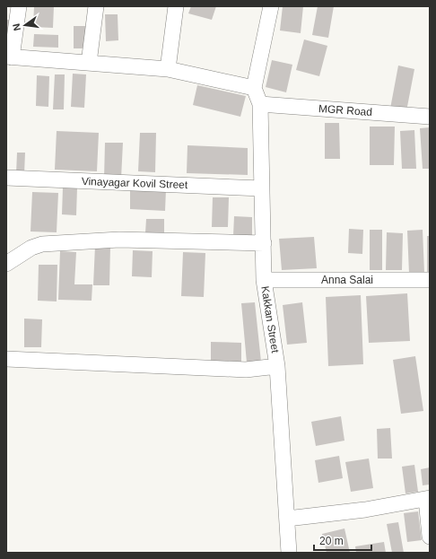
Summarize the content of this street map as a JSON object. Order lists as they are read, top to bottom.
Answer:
{
  "streets": {
    "street": [
      "MGR Road",
      "Vinayagar Kovil Street",
      "Anna Salai",
      "Kakkan Street"
    ]
  },
  "crossings": [
    ["MGR Road", "Kakkan Street"],
    ["Vinayagar Kovil Street", "Kakkan Street"],
    ["Anna Salai", "Kakkan Street"]
  ],
  "scale_bar": "20 m",
  "north": "left"
}
